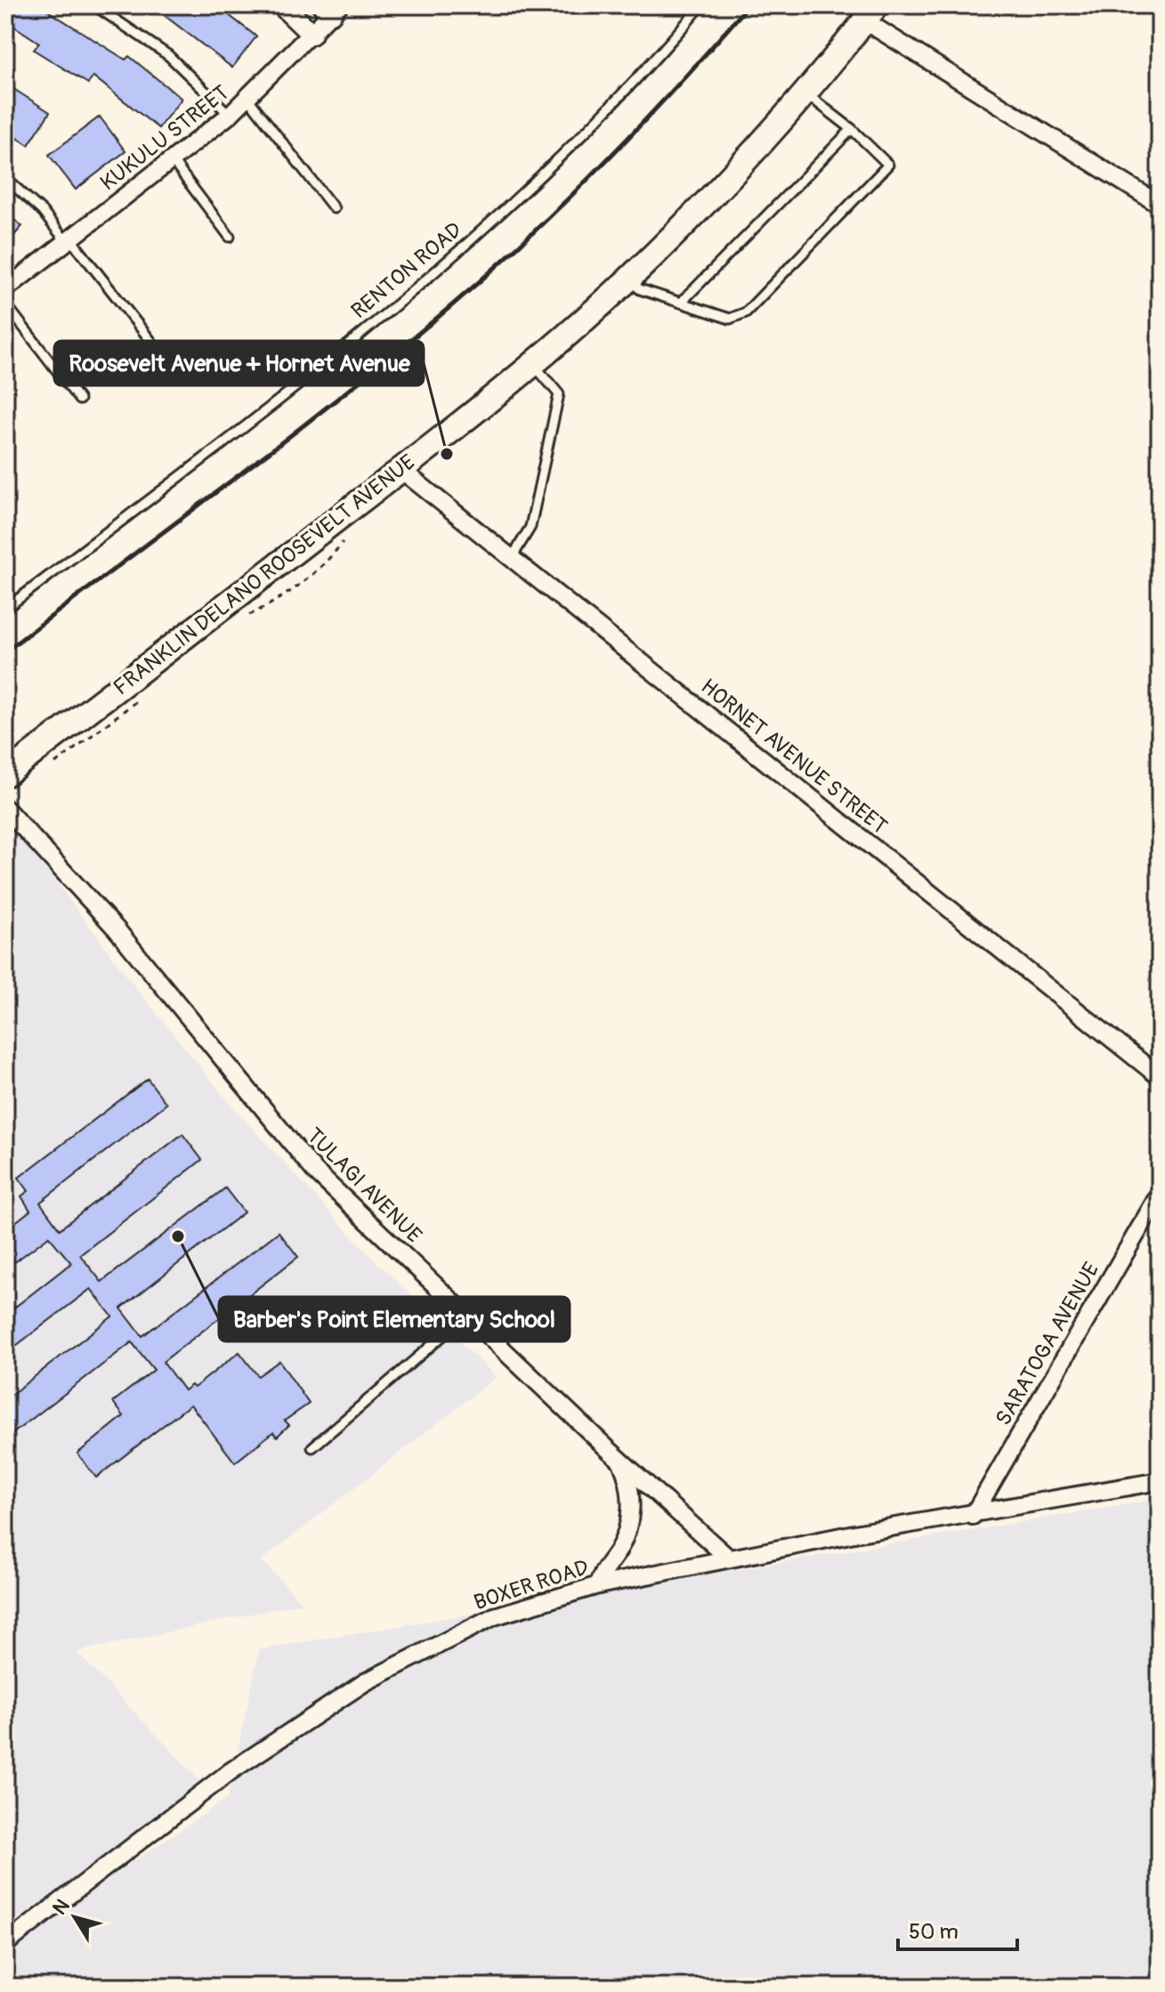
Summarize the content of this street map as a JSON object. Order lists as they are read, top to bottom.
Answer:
{
  "streets": {
    "main road": ["FRANKLIN DELANO ROOSEVELT AVENUE"],
    "street": [
      "KUKULU STREET",
      "HORNET AVENUE STREET",
      "TULAGI AVENUE",
      "SARATOGA AVENUE",
      "BOXER ROAD"
    ],
    "lane": ["RENTON ROAD"]
  },
  "crossings": [
    ["FRANKLIN DELANO ROOSEVELT AVENUE", "HORNET AVENUE STREET"],
    ["TULAGI AVENUE", "BOXER ROAD"],
    ["SARATOGA AVENUE", "BOXER ROAD"]
  ],
  "places": ["Roosevelt Avenue + Hornet Avenue", "Barber's Point Elementary School"],
  "scale_bar": "50 m",
  "north": "top left"
}
